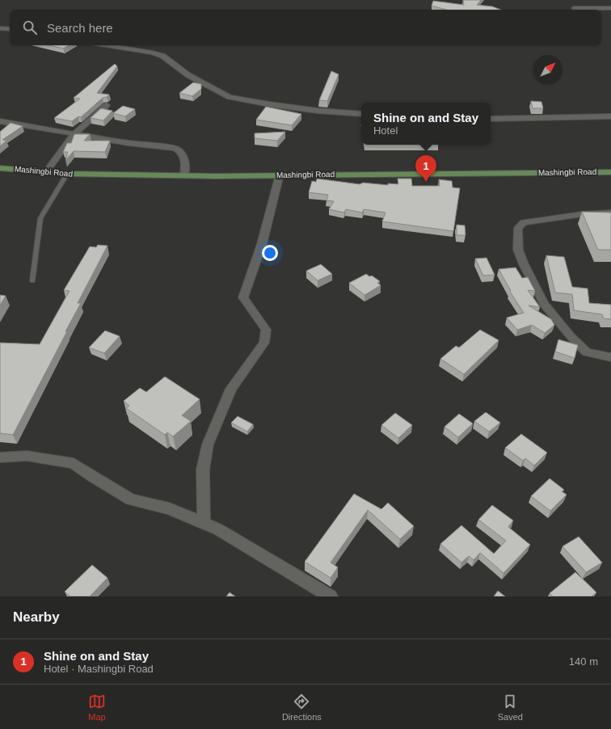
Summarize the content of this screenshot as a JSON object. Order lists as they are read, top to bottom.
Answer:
{
  "streets": {
    "main road": ["Mashingbi Road"]
  },
  "north": "top right",
  "page": {
    "search": "Search here",
    "popup": ["Shine on and Stay", "Hotel"],
    "pins": "1",
    "heading": "Nearby",
    "list": [
      {
        "mark": "1",
        "name": "Shine on and Stay",
        "note": "Hotel · Mashingbi Road",
        "value": "140 m"
      }
    ],
    "nav": ["Map", "Directions", "Saved"]
  }
}
